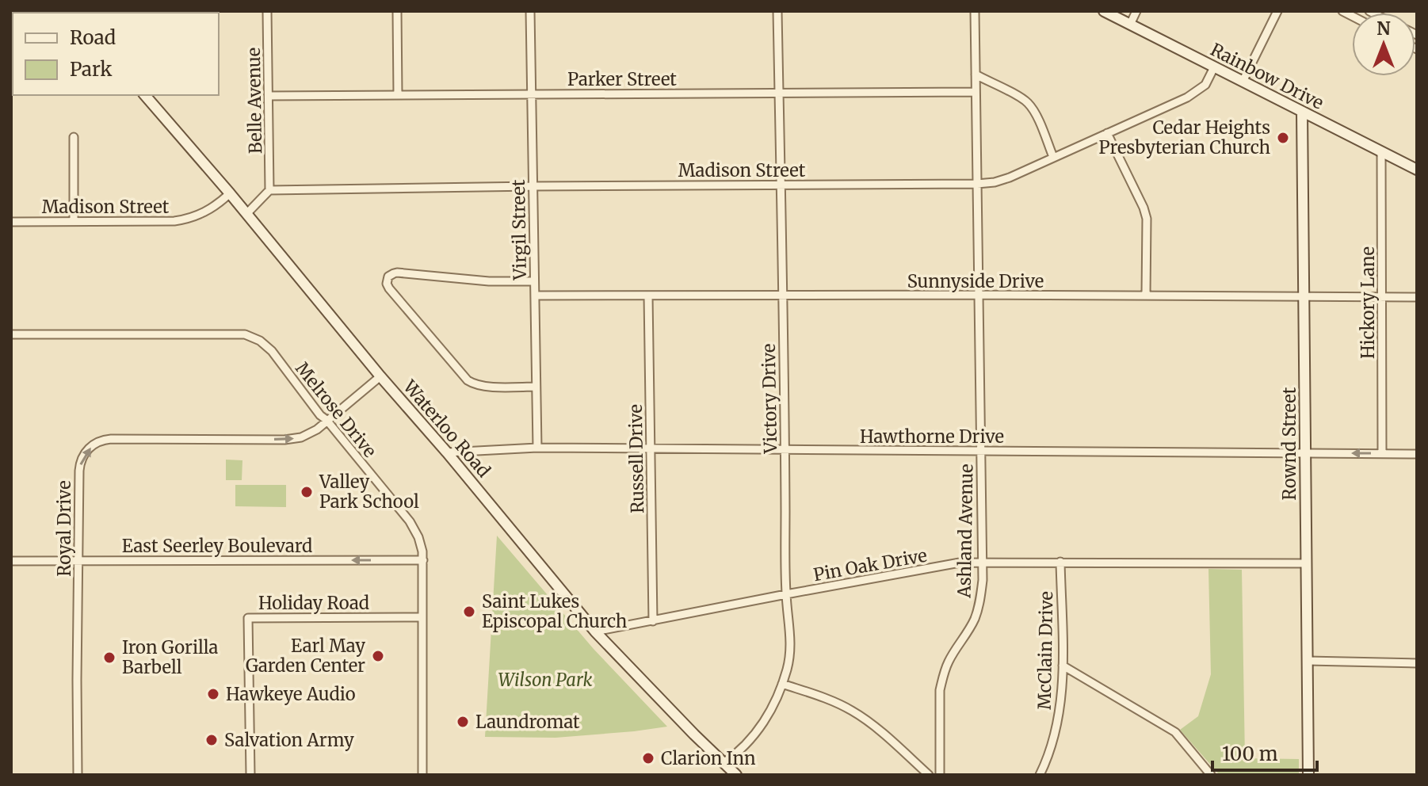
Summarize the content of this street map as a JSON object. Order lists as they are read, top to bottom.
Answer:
{
  "streets": {
    "main road": ["Rainbow Drive", "Waterloo Road", "Rownd Street"],
    "street": [
      "Parker Street",
      "Belle Avenue",
      "Madison Street",
      "Virgil Street",
      "Sunnyside Drive",
      "Hickory Lane",
      "Victory Drive",
      "Melrose Drive",
      "Hawthorne Drive",
      "Russell Drive",
      "Royal Drive",
      "Ashland Avenue",
      "East Seerley Boulevard",
      "Pin Oak Drive",
      "Holiday Road",
      "McClain Drive"
    ]
  },
  "crossings": [
    ["Rainbow Drive", "Madison Street"],
    ["Rainbow Drive", "Hickory Lane"],
    ["Rainbow Drive", "Rownd Street"],
    ["Parker Street", "Belle Avenue"],
    ["Parker Street", "Virgil Street"],
    ["Parker Street", "Victory Drive"],
    ["Parker Street", "Ashland Avenue"],
    ["Belle Avenue", "Madison Street"],
    ["Madison Street", "Virgil Street"],
    ["Madison Street", "Victory Drive"],
    ["Madison Street", "Waterloo Road"],
    ["Madison Street", "Ashland Avenue"],
    ["Virgil Street", "Sunnyside Drive"],
    ["Virgil Street", "Hawthorne Drive"],
    ["Sunnyside Drive", "Hickory Lane"],
    ["Sunnyside Drive", "Victory Drive"],
    ["Sunnyside Drive", "Rownd Street"],
    ["Sunnyside Drive", "Russell Drive"],
    ["Sunnyside Drive", "Ashland Avenue"],
    ["Hickory Lane", "Hawthorne Drive"],
    ["Victory Drive", "Waterloo Road"],
    ["Victory Drive", "Hawthorne Drive"],
    ["Victory Drive", "Pin Oak Drive"],
    ["Melrose Drive", "Royal Drive"],
    ["Melrose Drive", "East Seerley Boulevard"],
    ["Melrose Drive", "Holiday Road"],
    ["Waterloo Road", "Hawthorne Drive"],
    ["Waterloo Road", "Royal Drive"],
    ["Waterloo Road", "Pin Oak Drive"],
    ["Hawthorne Drive", "Rownd Street"],
    ["Hawthorne Drive", "Russell Drive"],
    ["Hawthorne Drive", "Ashland Avenue"],
    ["Rownd Street", "Pin Oak Drive"],
    ["Russell Drive", "Pin Oak Drive"],
    ["Royal Drive", "East Seerley Boulevard"],
    ["Ashland Avenue", "Pin Oak Drive"],
    ["Pin Oak Drive", "McClain Drive"]
  ],
  "one_way": ["East Seerley Boulevard"],
  "parks": ["Wilson Park"],
  "places": [
    "Cedar Heights Presbyterian Church",
    "Valley Park School",
    "Saint Lukes Episcopal Church",
    "Earl May Garden Center",
    "Iron Gorilla Barbell",
    "Hawkeye Audio",
    "Laundromat",
    "Salvation Army",
    "Clarion Inn"
  ],
  "legend": ["Road", "Park"],
  "scale_bar": "100 m",
  "north": "top"
}
